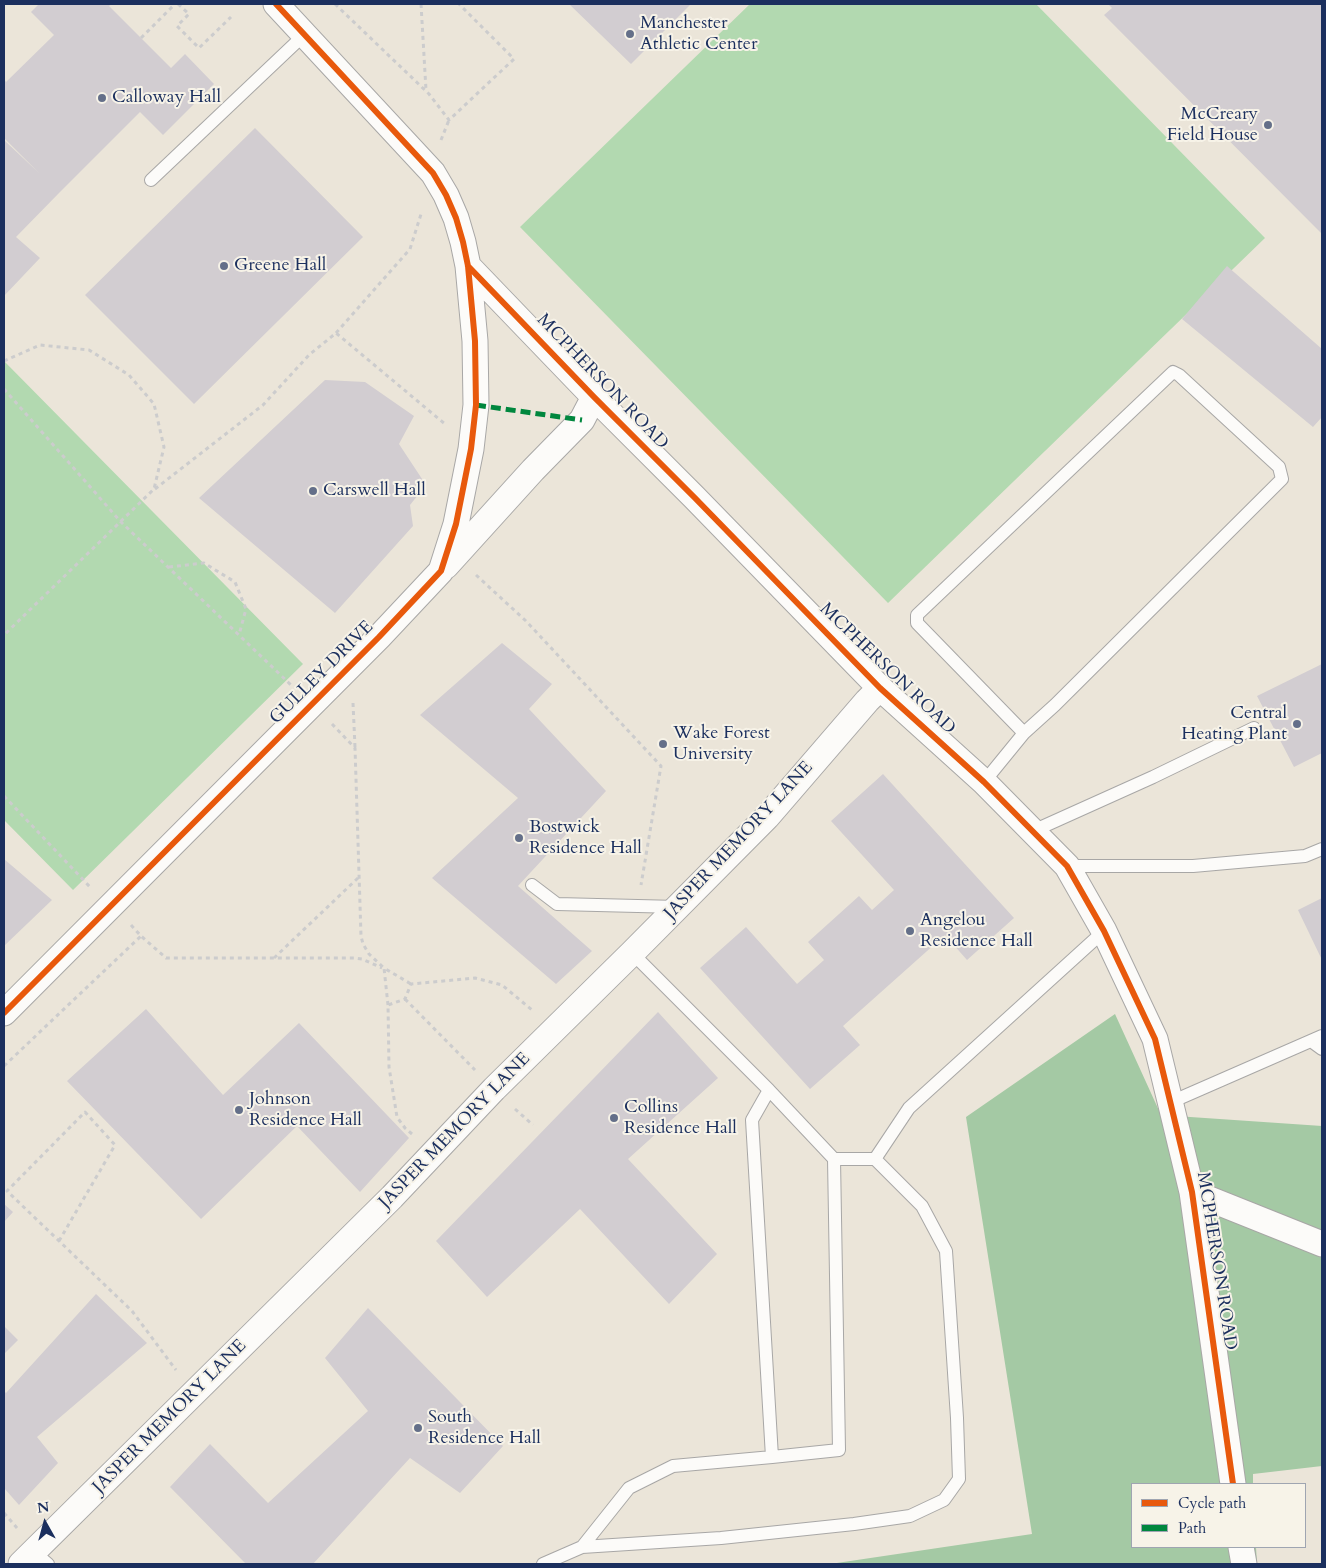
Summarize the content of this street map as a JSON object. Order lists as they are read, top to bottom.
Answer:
{
  "streets": {
    "street": ["MCPHERSON ROAD", "GULLEY DRIVE", "JASPER MEMORY LANE"]
  },
  "crossings": [
    ["MCPHERSON ROAD", "GULLEY DRIVE"],
    ["MCPHERSON ROAD", "JASPER MEMORY LANE"]
  ],
  "places": [
    "Manchester Athletic Center",
    "Calloway Hall",
    "McCreary Field House",
    "Greene Hall",
    "Carswell Hall",
    "Central Heating Plant",
    "Wake Forest University",
    "Bostwick Residence Hall",
    "Angelou Residence Hall",
    "Johnson Residence Hall",
    "Collins Residence Hall",
    "South Residence Hall"
  ],
  "legend": ["Cycle path", "Path"],
  "north": "top"
}
